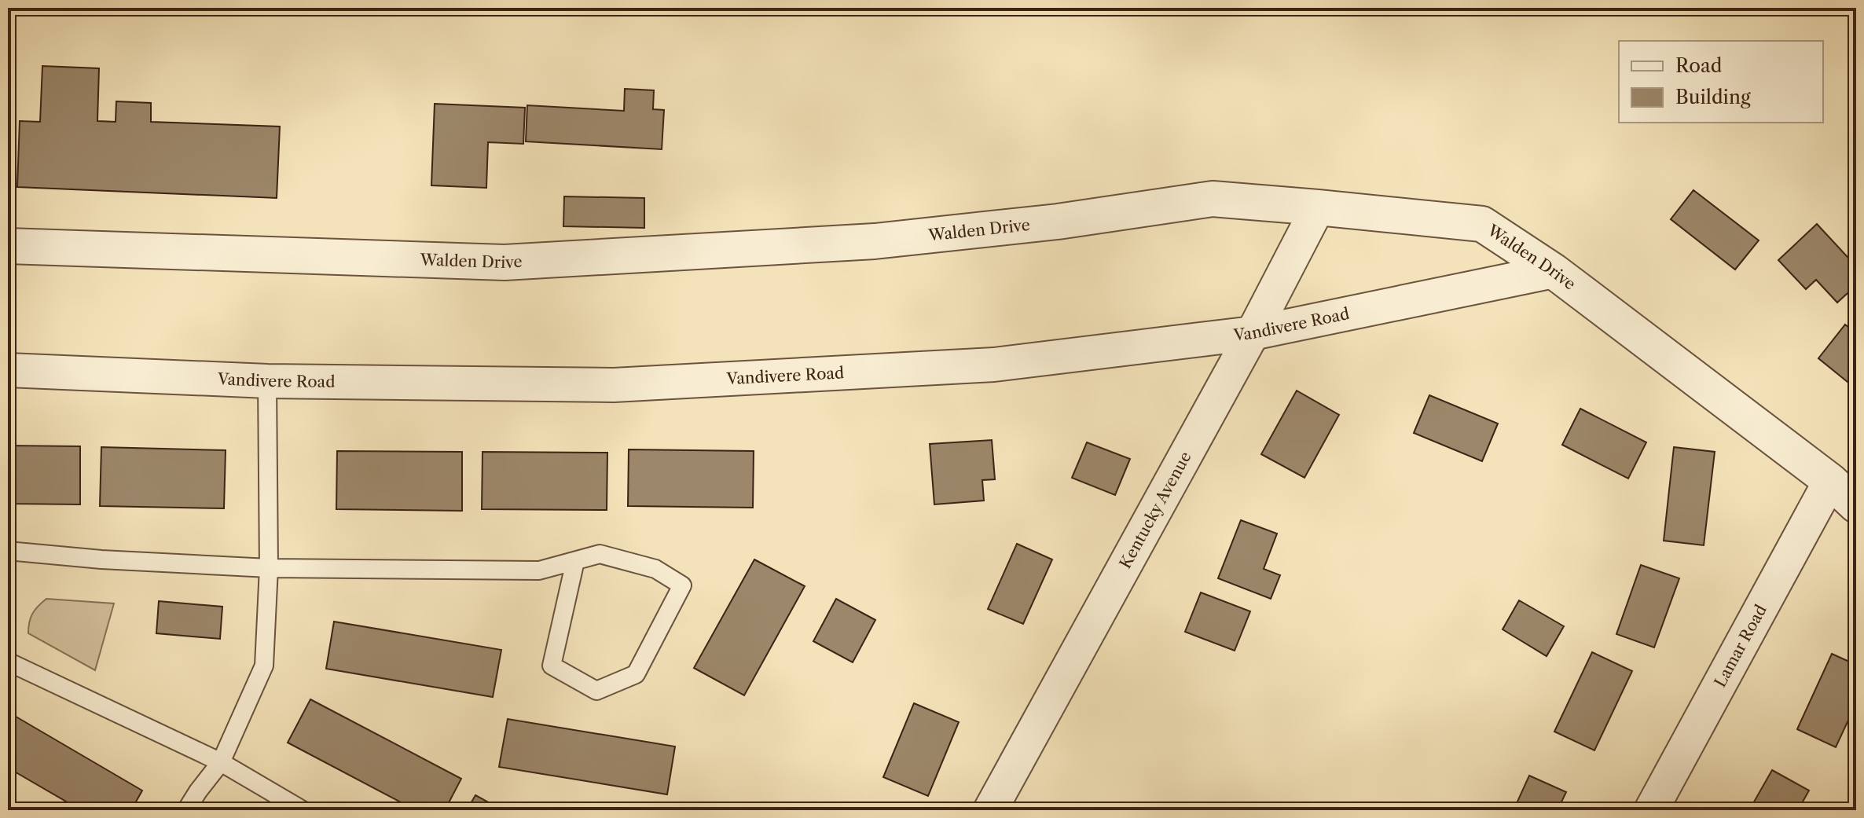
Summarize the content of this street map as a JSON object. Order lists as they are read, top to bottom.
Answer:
{
  "streets": {
    "street": [
      "Walden Drive",
      "Vandivere Road",
      "Kentucky Avenue",
      "Lamar Road"
    ]
  },
  "crossings": [
    ["Walden Drive", "Vandivere Road"],
    ["Walden Drive", "Kentucky Avenue"],
    ["Walden Drive", "Lamar Road"],
    ["Vandivere Road", "Kentucky Avenue"]
  ],
  "legend": ["Road", "Building"]
}
